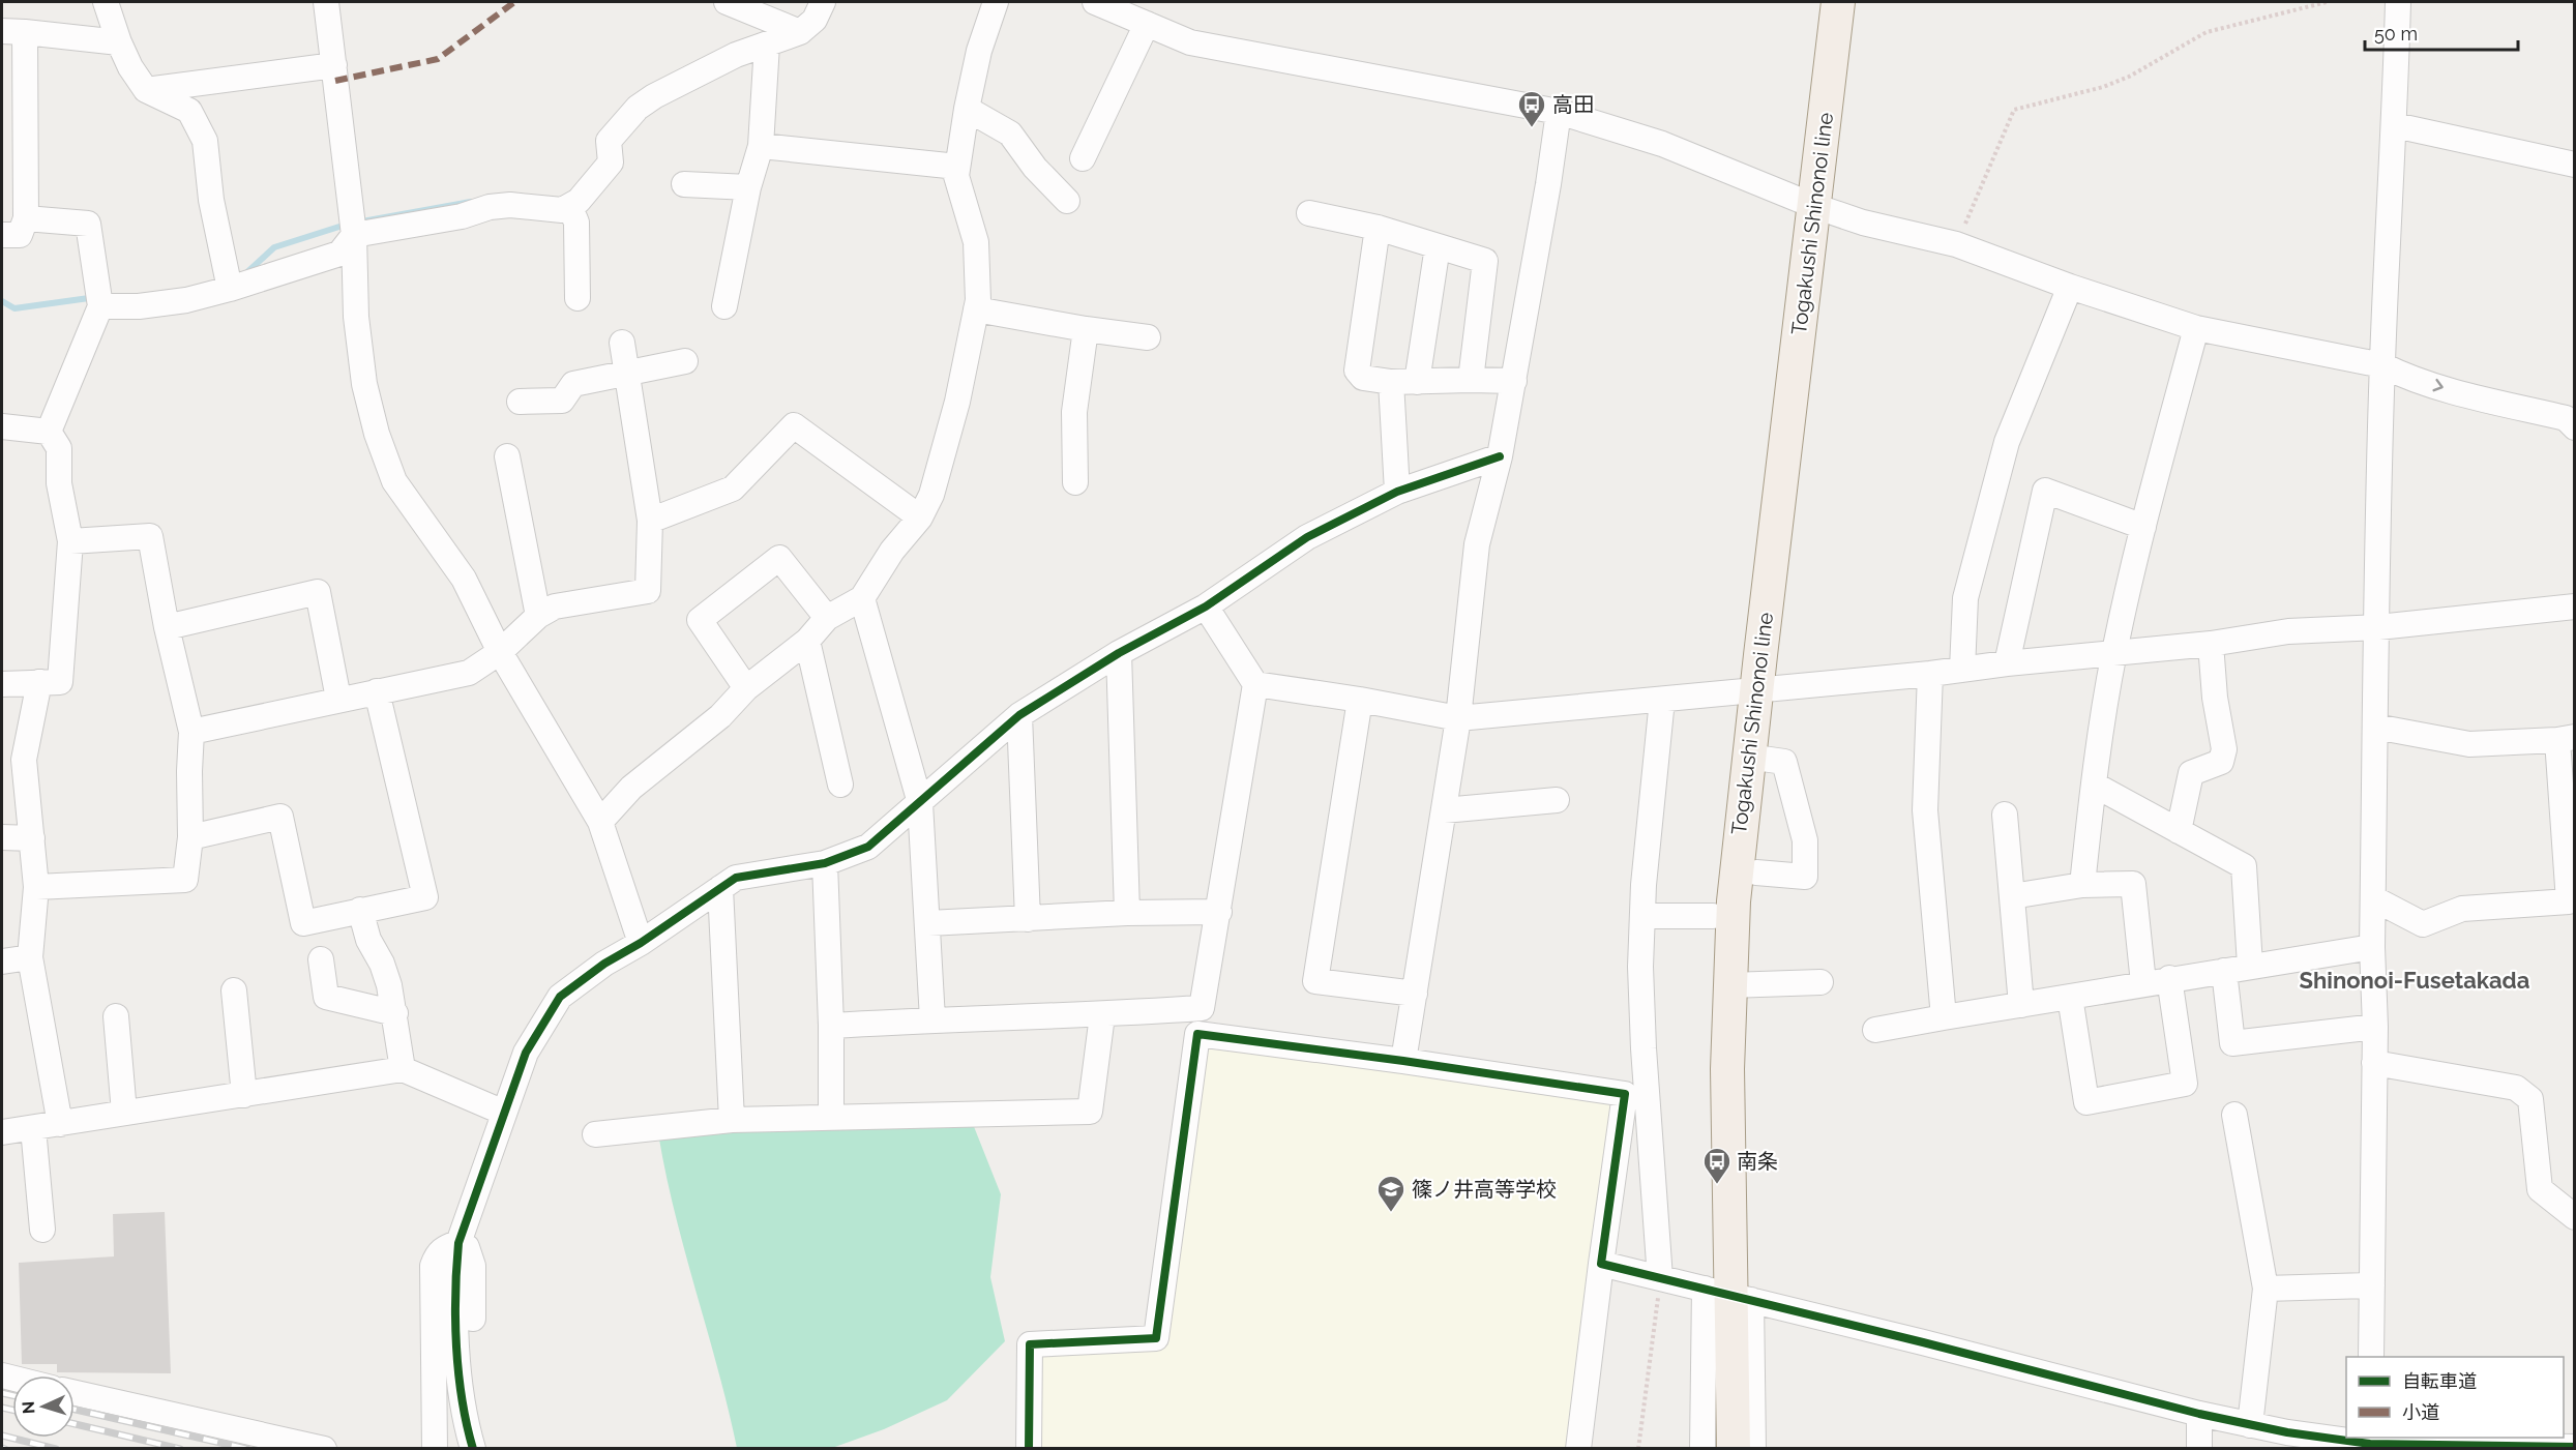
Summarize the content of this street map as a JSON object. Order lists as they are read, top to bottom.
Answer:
{
  "streets": {
    "main road": ["Togakushi Shinonoi line"]
  },
  "districts": ["Shinonoi-Fusetakada"],
  "places": {
    "bus stop": ["高田", "南条"],
    "school or university": ["篠ノ井高等学校"]
  },
  "legend": ["自転車道", "小道"],
  "scale_bar": "50 m",
  "north": "left"
}
